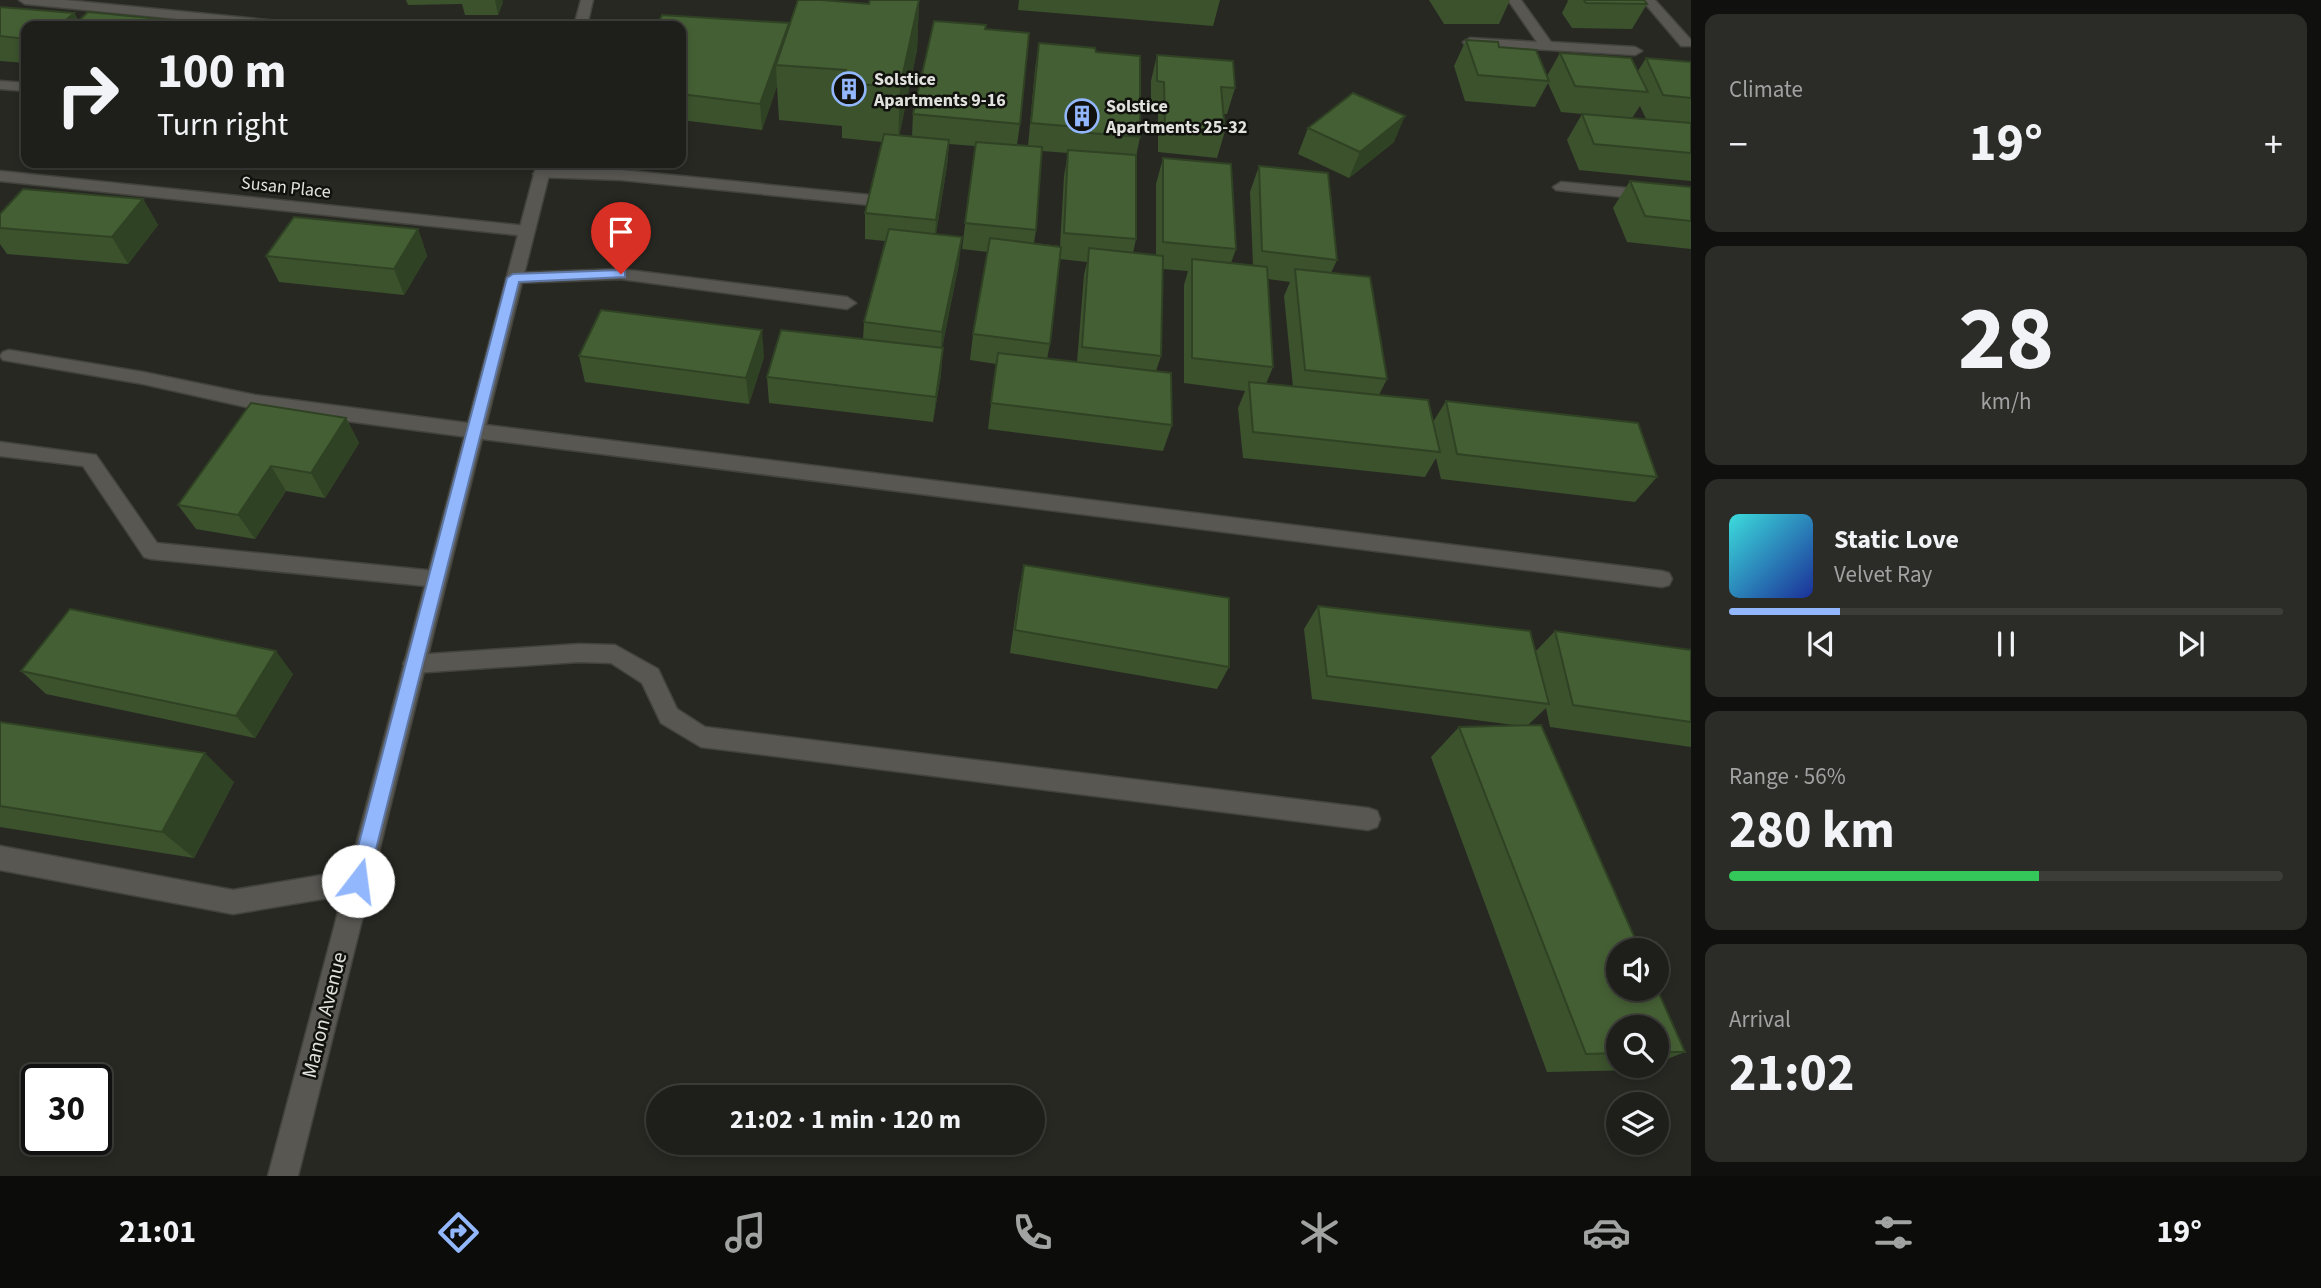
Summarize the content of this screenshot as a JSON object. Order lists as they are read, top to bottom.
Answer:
{
  "streets": {
    "street": ["Susan Place", "Manon Avenue"]
  },
  "crossings": [
    ["Susan Place", "Manon Avenue"]
  ],
  "places": {
    "building": ["Solstice Apartments 9-16", "Solstice Apartments 25-32"]
  },
  "page": {
    "tile": [
      "Climate",
      ["28", "km/h"],
      ["Range · 56%", "280 km"],
      ["Arrival", "21:02"]
    ],
    "turn": ["100 m", "Turn right"],
    "heat": ["−", "19°", "+"],
    "song": ["Static Love", "Velvet Ray"],
    "limit": "30",
    "trip": "21:02 · 1 min · 120 m",
    "tabs": ["21:01", "19°"]
  }
}
